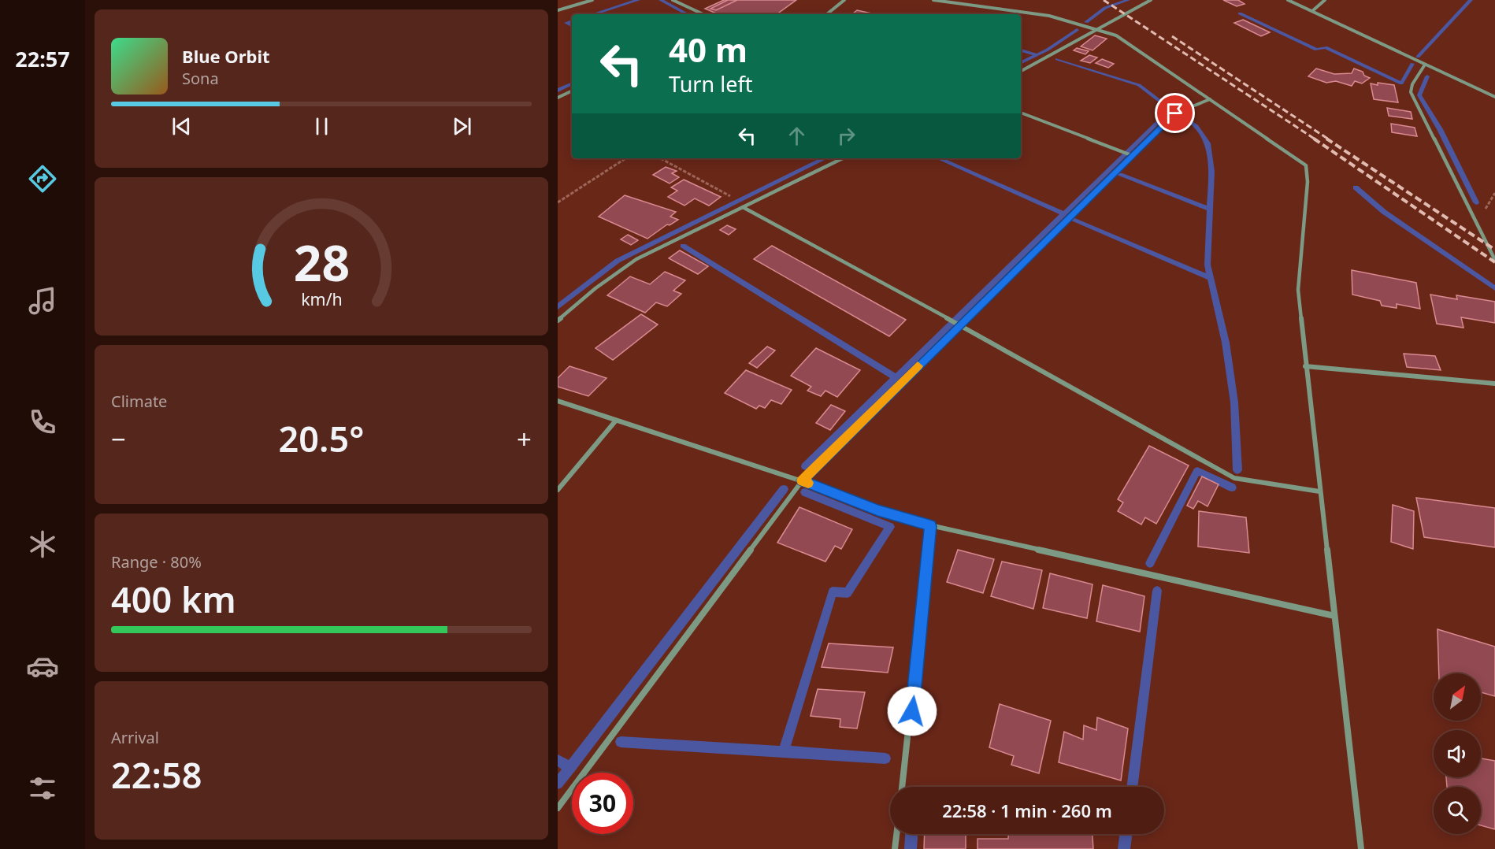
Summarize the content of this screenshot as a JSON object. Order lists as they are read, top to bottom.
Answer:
{
  "north": "top right",
  "page": {
    "tabs": "22:57",
    "turn": ["40 m", "Turn left"],
    "song": ["Blue Orbit", "Sona"],
    "tile": [
      "Climate",
      ["Range · 80%", "400 km"],
      ["Arrival", "22:58"]
    ],
    "heat": ["−", "20.5°", "+"],
    "limit": "30",
    "trip": "22:58 · 1 min · 260 m",
    "gauge": ["28", "km/h"]
  }
}
